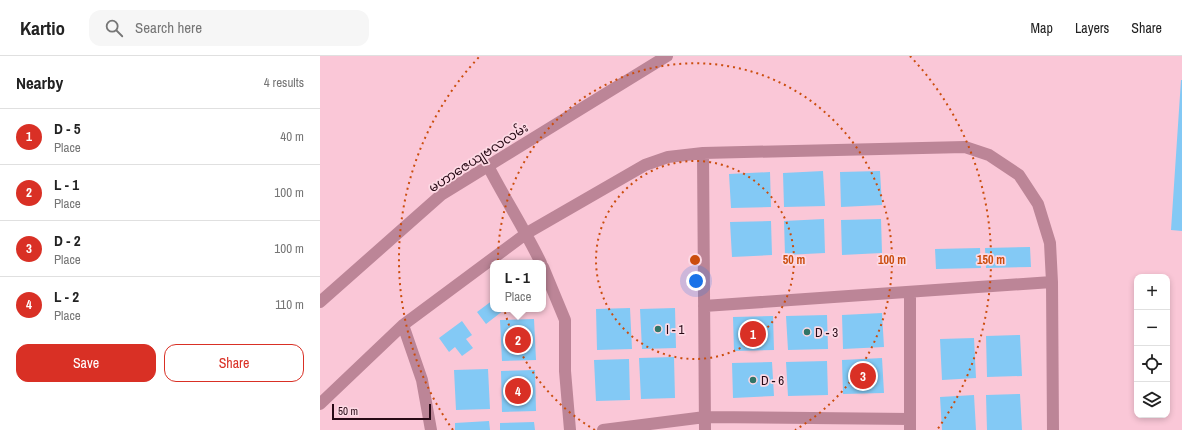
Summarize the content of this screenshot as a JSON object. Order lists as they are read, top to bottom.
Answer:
{
  "streets": {
    "street": ["မဟာဇေယျဗလလမ်း"]
  },
  "places": ["I - 1", "D - 3", "D - 6"],
  "scale_bar": "50 m",
  "page": {
    "header": "Kartio",
    "search": "Search here",
    "nav": ["Map", "Layers", "Share"],
    "heading": ["Nearby", "4 results"],
    "list": [
      {
        "mark": "1",
        "name": "D - 5",
        "note": "Place",
        "value": "40 m"
      },
      {
        "mark": "2",
        "name": "L - 1",
        "note": "Place",
        "value": "100 m"
      },
      {
        "mark": "3",
        "name": "D - 2",
        "note": "Place",
        "value": "100 m"
      },
      {
        "mark": "4",
        "name": "L - 2",
        "note": "Place",
        "value": "110 m"
      }
    ],
    "popup": ["L - 1", "Place"],
    "map_buttons": ["+", "−"],
    "pins": [
      "1",
      "2",
      "3",
      "4"
    ],
    "buttons": ["Save", "Share"],
    "scale": "50 m"
  },
  "rings": ["50 m", "100 m", "150 m"]
}
